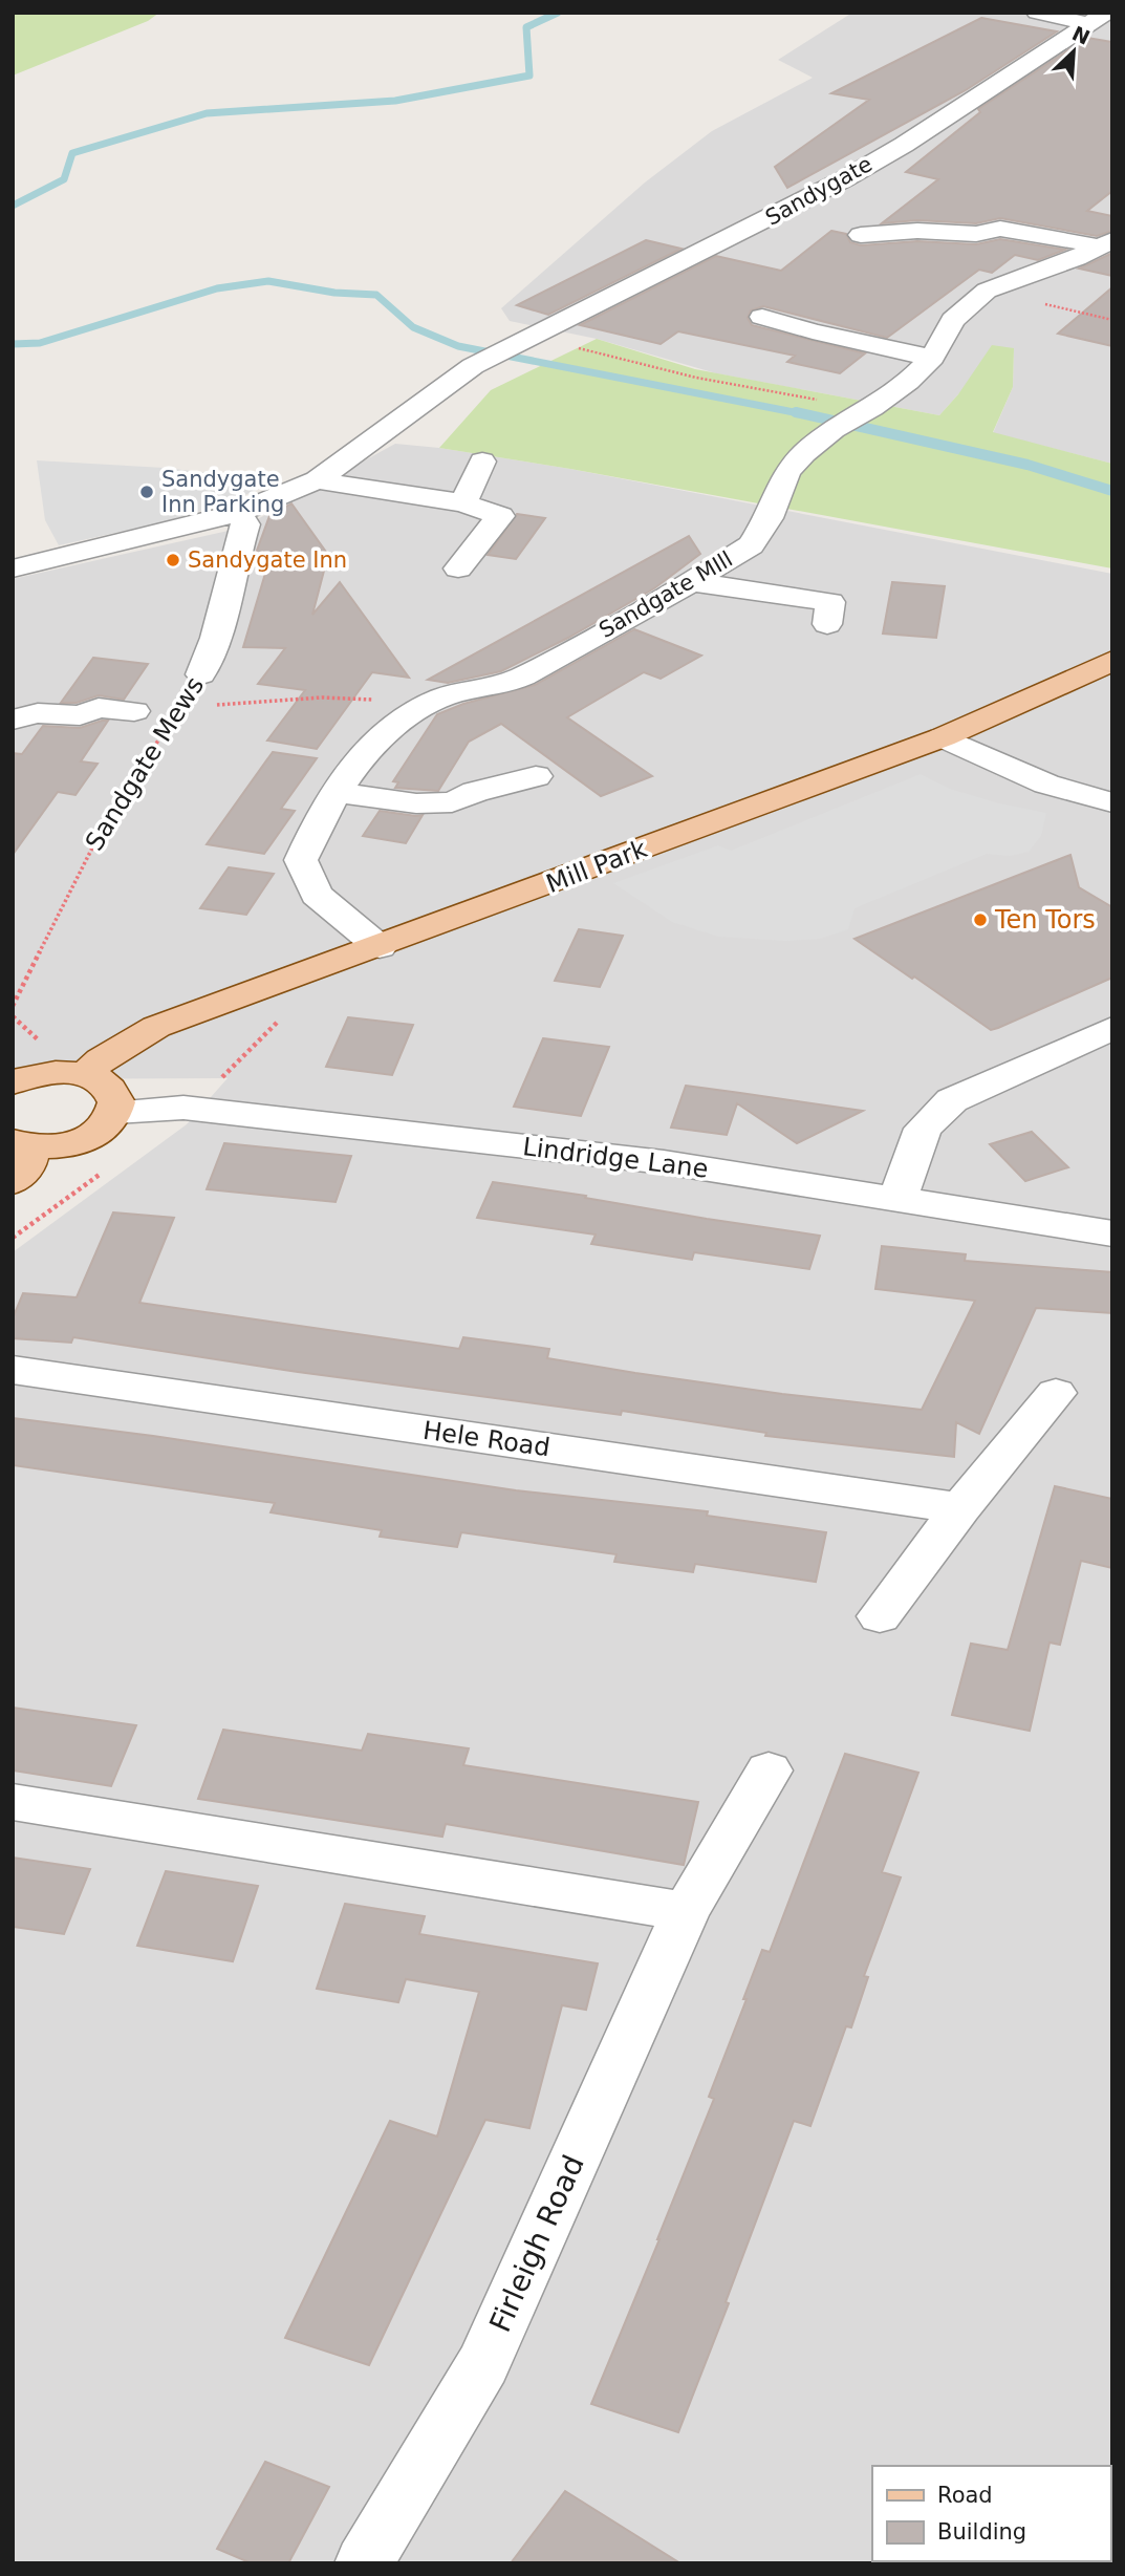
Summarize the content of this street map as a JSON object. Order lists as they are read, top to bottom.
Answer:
{
  "streets": {
    "main road": ["Mill Park"],
    "street": [
      "Sandygate",
      "Sandgate MIll",
      "Sandgate Mews",
      "Lindridge Lane",
      "Hele Road",
      "Firleigh Road"
    ]
  },
  "crossings": [
    ["Sandygate", "Sandgate Mews"],
    ["Sandgate MIll", "Mill Park"]
  ],
  "places": ["Sandygate Inn Parking", "Sandygate Inn", "Ten Tors"],
  "legend": ["Road", "Building"],
  "north": "top right"
}
